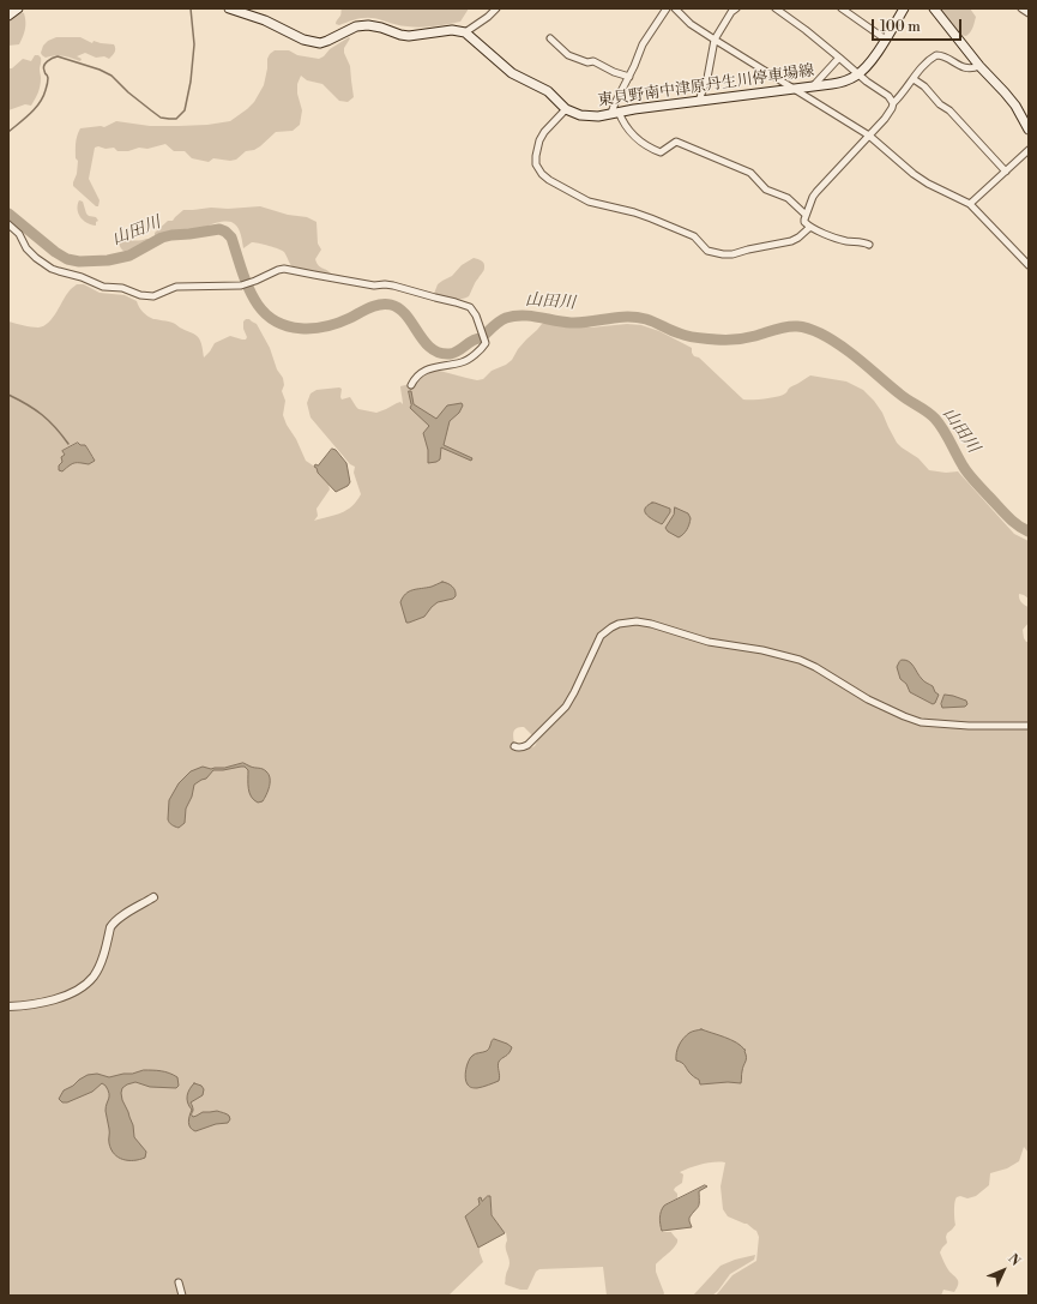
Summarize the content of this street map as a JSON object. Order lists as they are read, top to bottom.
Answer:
{
  "streets": {
    "main road": ["東貝野南中津原丹生川停車場線"]
  },
  "water": ["山田川"],
  "scale_bar": "100 m",
  "north": "top right"
}
